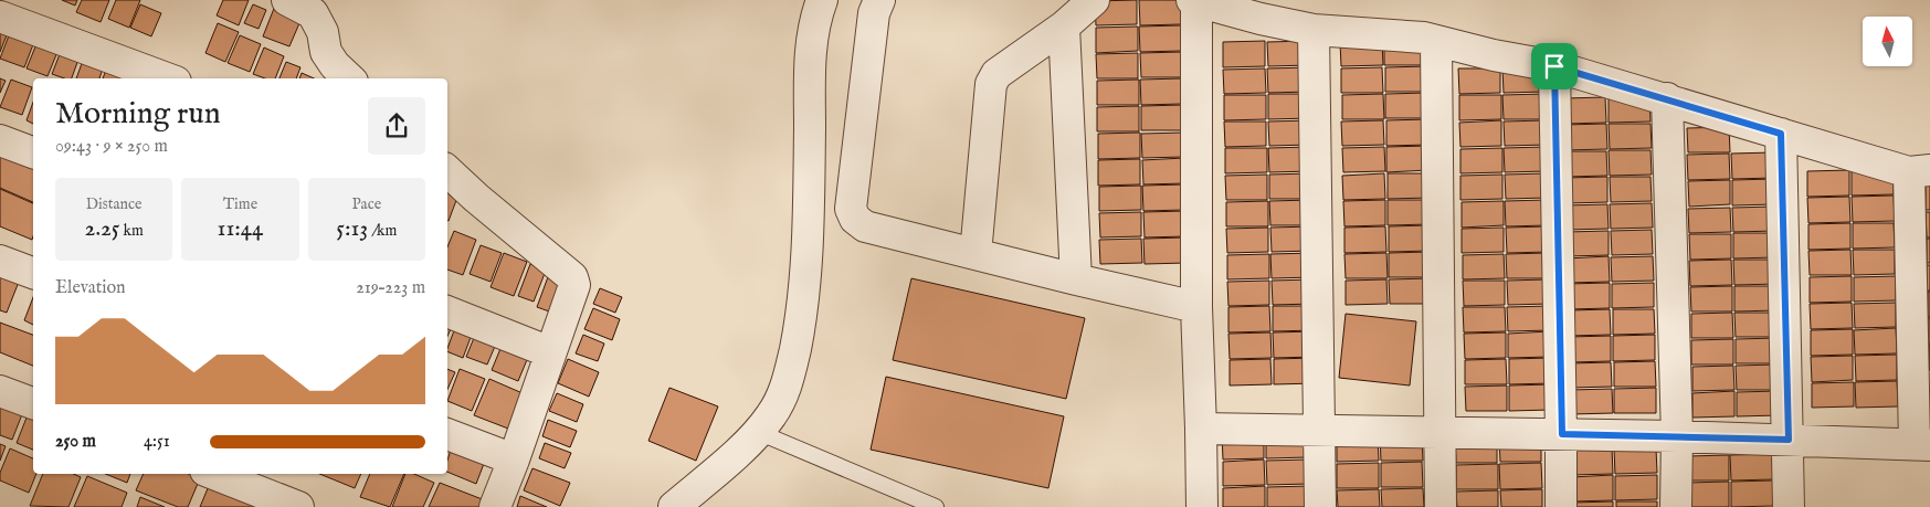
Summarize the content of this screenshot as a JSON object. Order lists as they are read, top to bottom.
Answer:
{
  "north": "top",
  "page": {
    "heading": ["Morning run", "09:43 · 9 × 250 m"],
    "stats": [
      ["Distance", "2.25 km"],
      ["Time", "11:44"],
      ["Pace", "5:13 /km"]
    ],
    "chart": ["Elevation", "219–223 m"],
    "list": [
      {
        "name": "250 m",
        "note": "4:51"
      }
    ]
  }
}
